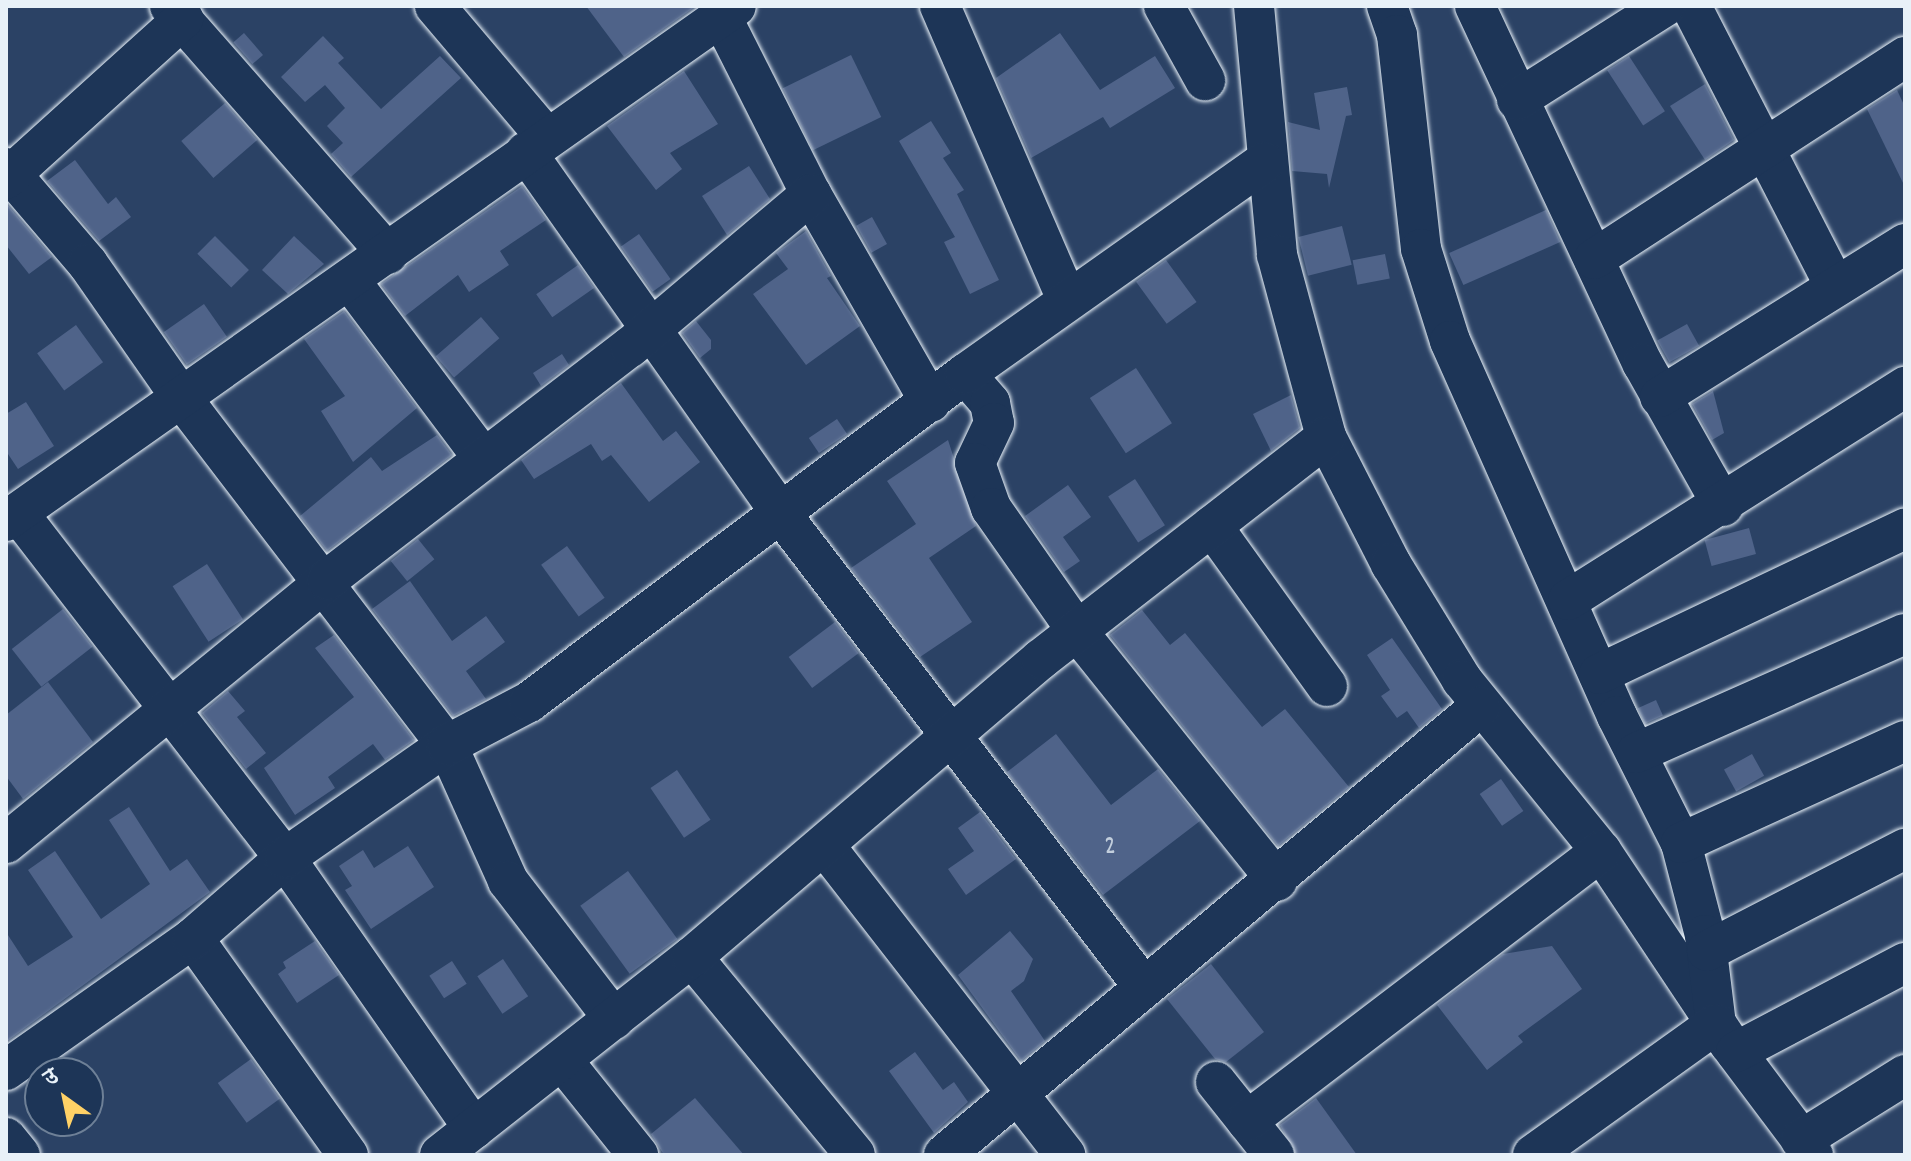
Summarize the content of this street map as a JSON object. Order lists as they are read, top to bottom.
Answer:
{
  "house_numbers": ["2"],
  "north": "top left"
}
